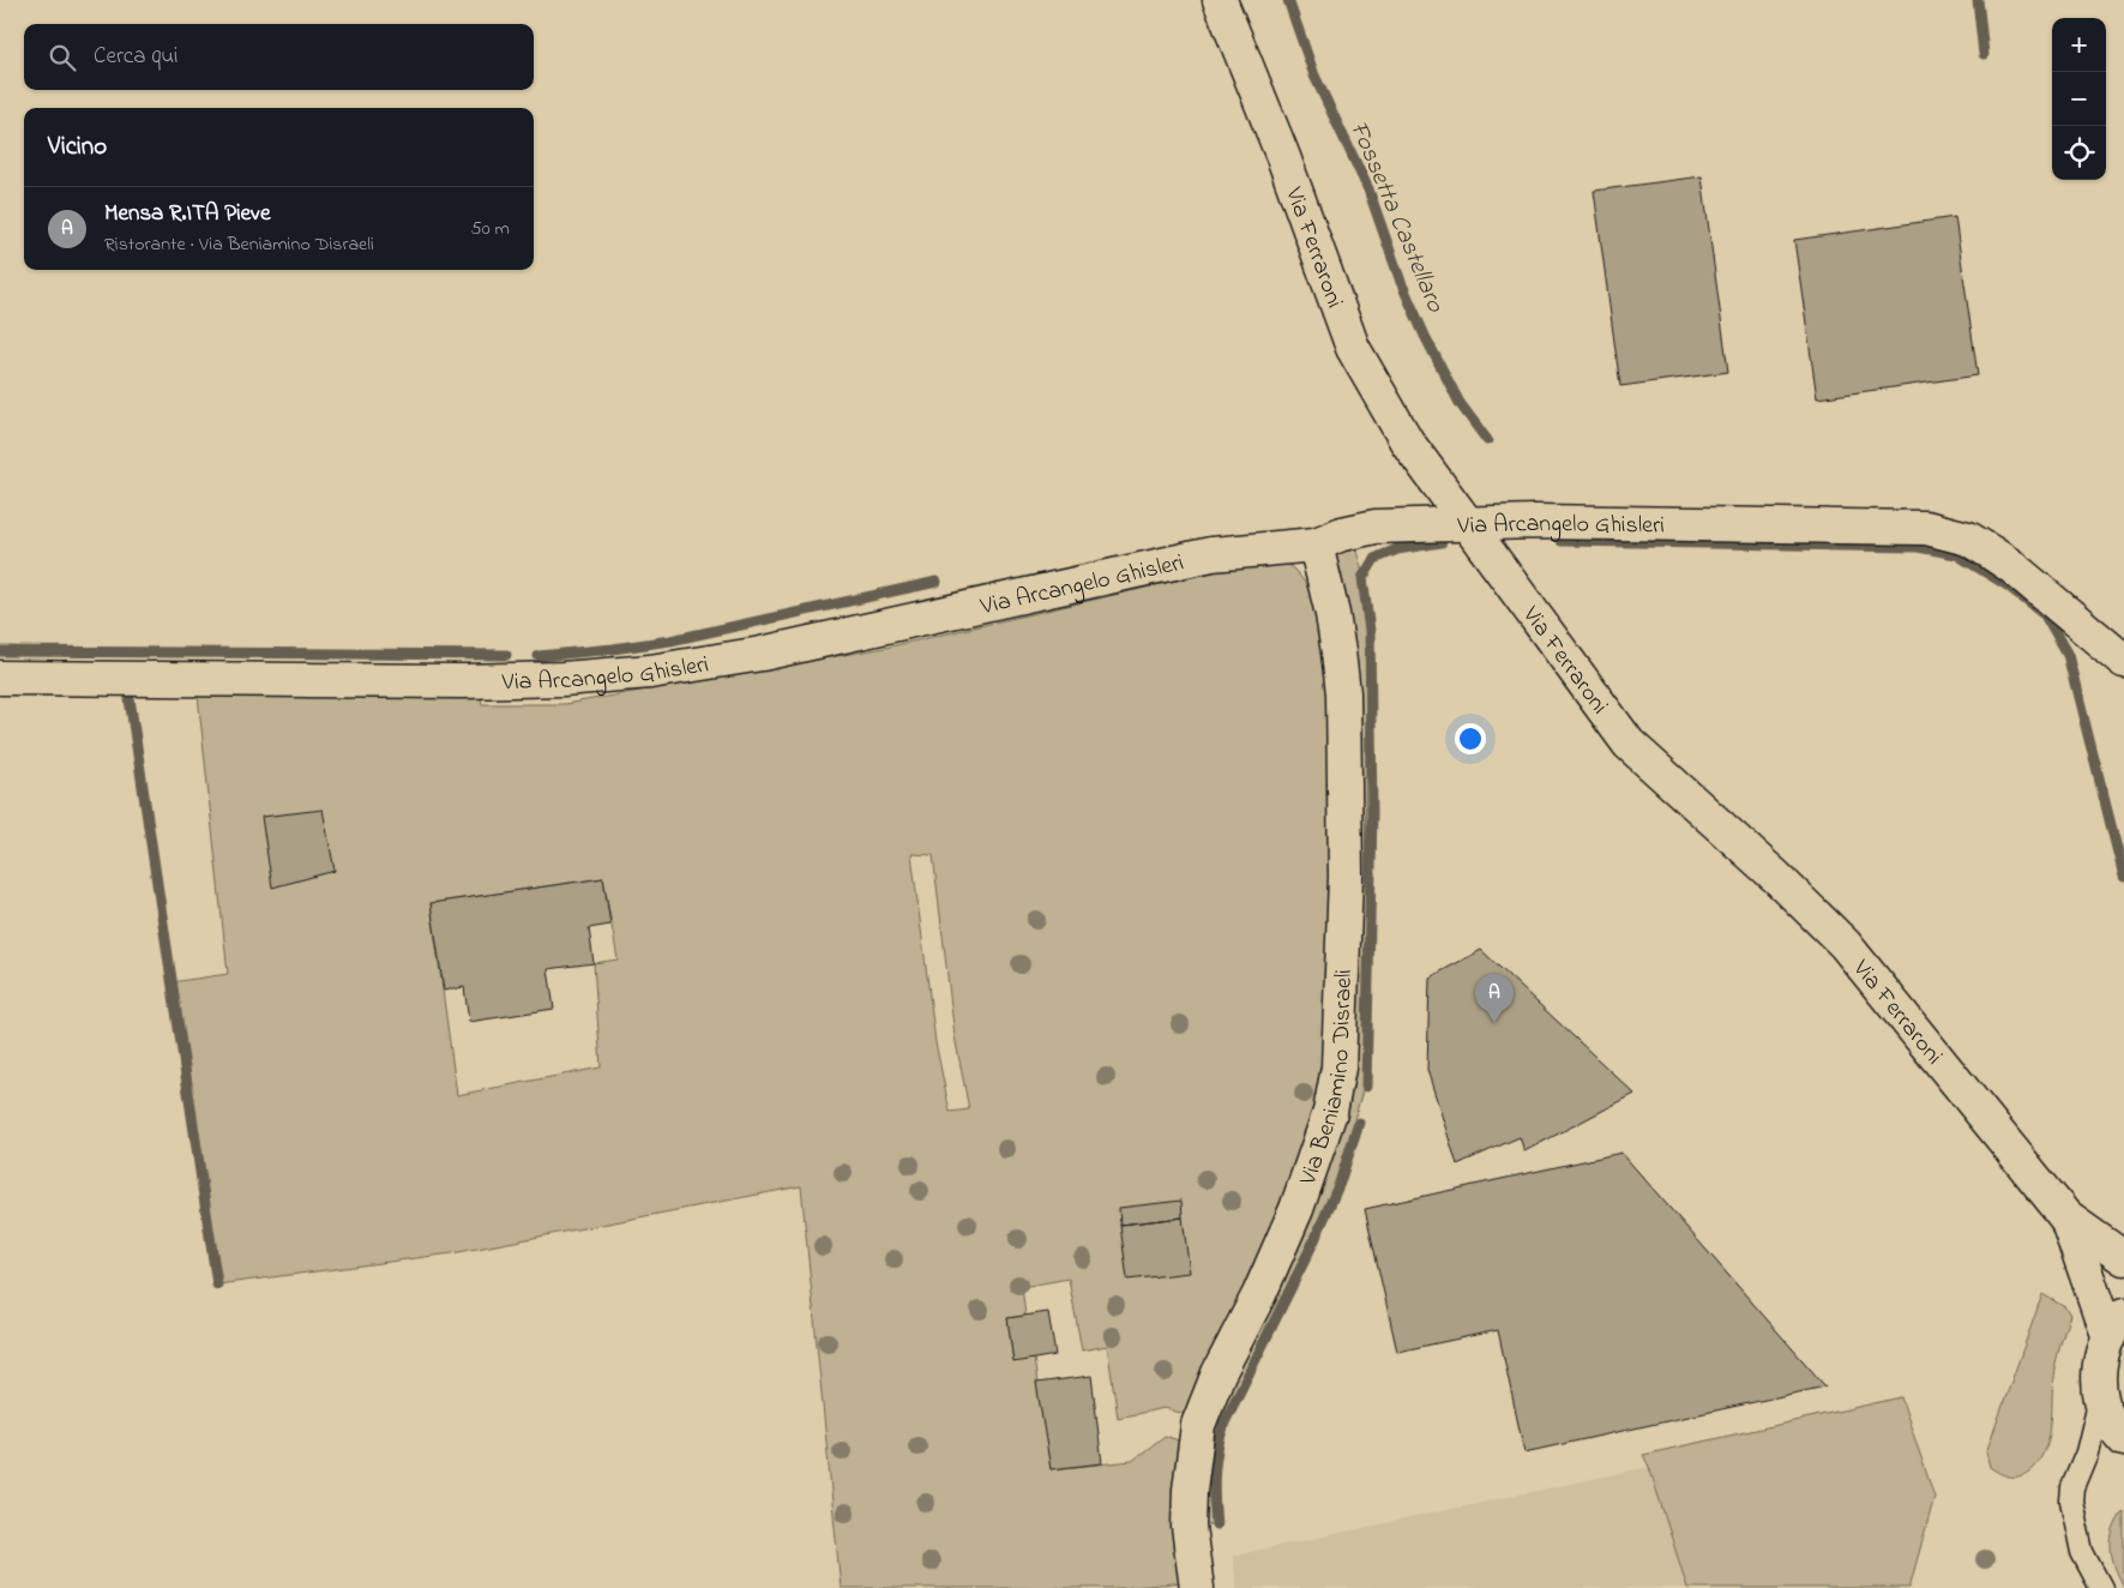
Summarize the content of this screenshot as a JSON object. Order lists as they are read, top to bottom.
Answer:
{
  "streets": {
    "street": ["Via Ferraroni", "Via Arcangelo Ghisleri", "Via Beniamino Disraeli"]
  },
  "crossings": [
    ["Via Ferraroni", "Via Arcangelo Ghisleri"],
    ["Via Arcangelo Ghisleri", "Via Beniamino Disraeli"]
  ],
  "water": ["Fossetta Castellaro"],
  "page": {
    "map_buttons": ["+", "−"],
    "search": "Cerca qui",
    "heading": "Vicino",
    "list": [
      {
        "mark": "A",
        "name": "Mensa R.ITA Pieve",
        "note": "Ristorante · Via Beniamino Disraeli",
        "value": "50 m"
      }
    ],
    "pins": "A"
  }
}
